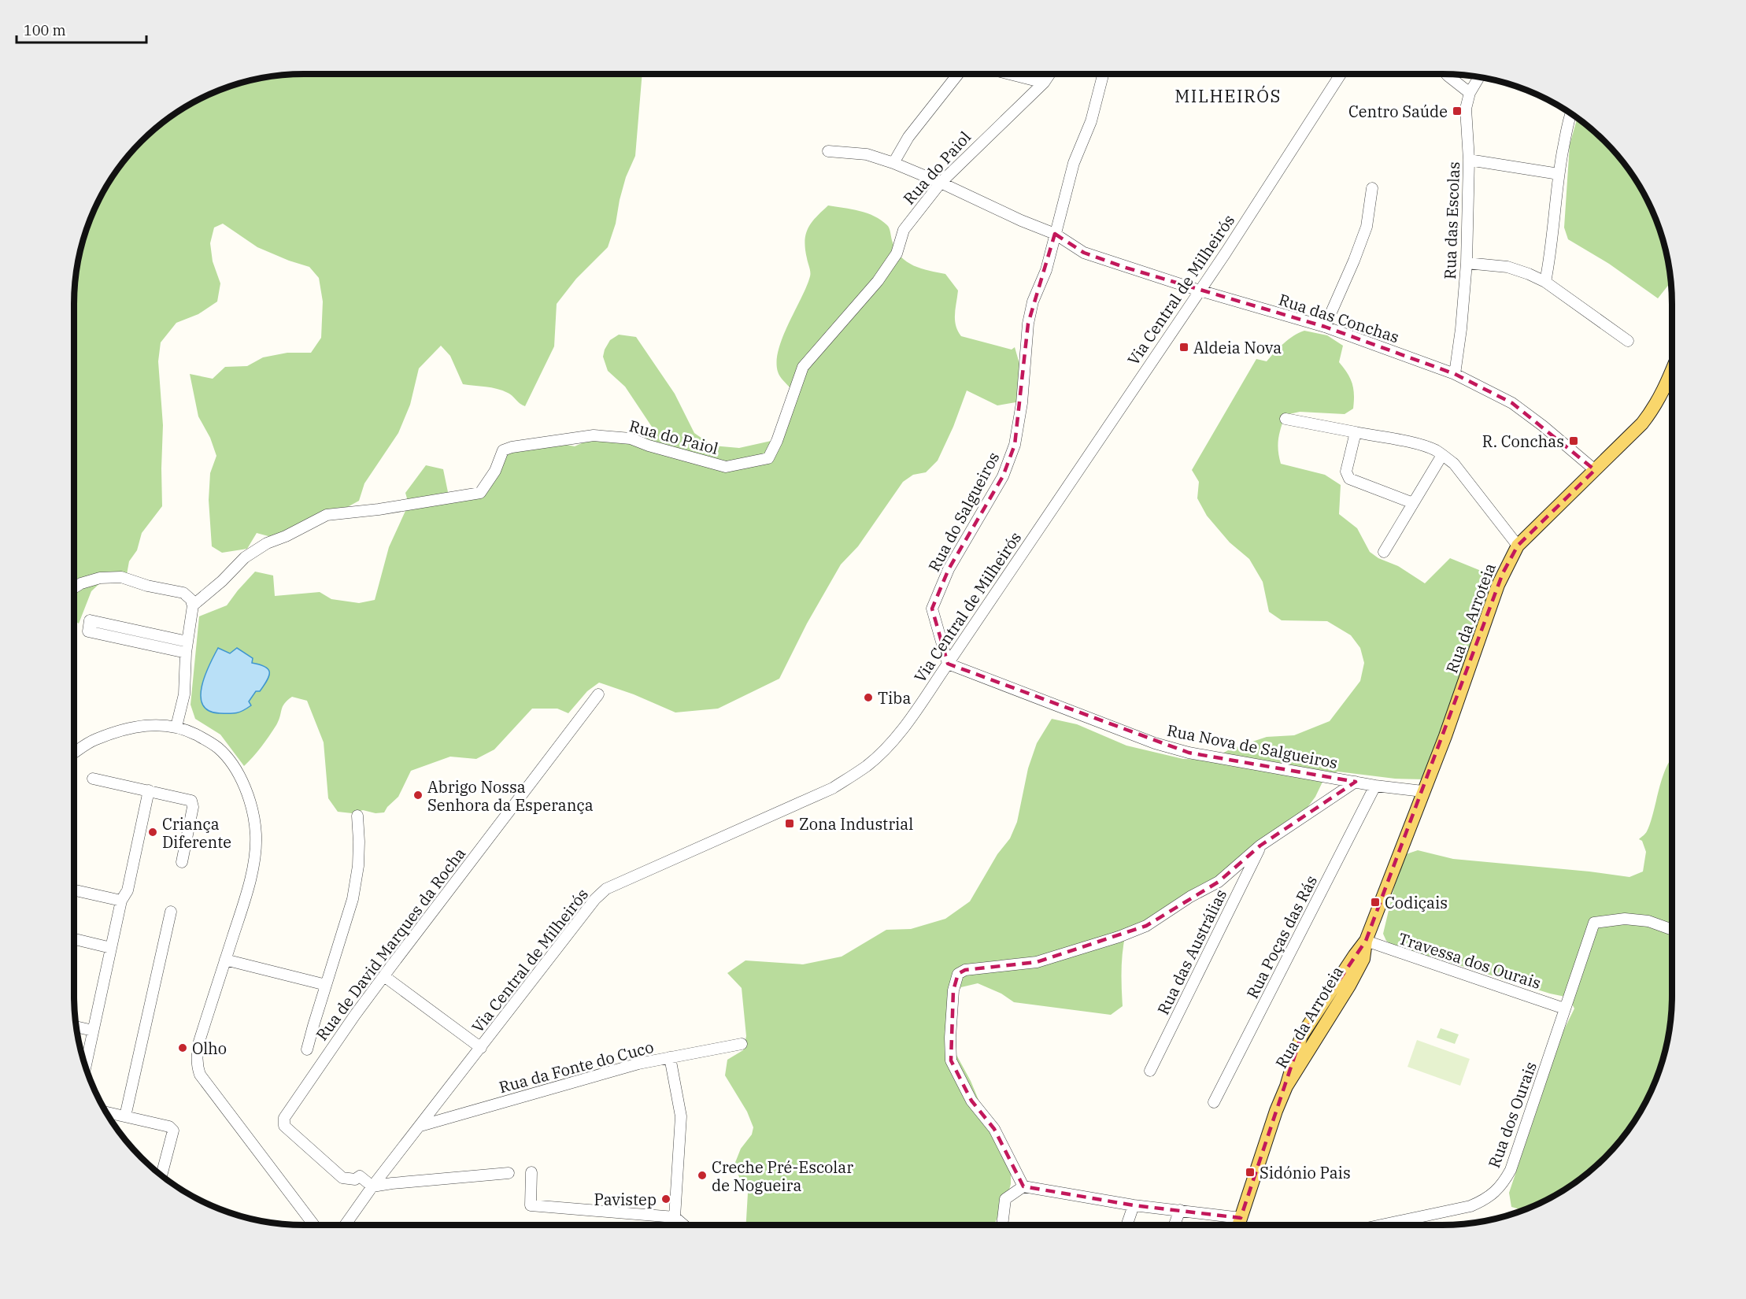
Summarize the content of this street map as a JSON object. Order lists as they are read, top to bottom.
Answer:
{
  "streets": {
    "main road": ["Rua da Arroteia"],
    "street": [
      "Rua do Paiol",
      "Rua das Escolas",
      "Via Central de Milheirós",
      "Rua das Conchas",
      "Rua do Salgueiros",
      "Rua Nova de Salgueiros",
      "Rua Poças das Rás",
      "Rua de David Marques da Rocha",
      "Rua das Austrálias",
      "Travessa dos Ourais",
      "Rua da Fonte do Cuco",
      "Rua dos Ourais"
    ]
  },
  "crossings": [
    ["Rua do Paiol", "Rua das Conchas"],
    ["Rua das Escolas", "Rua das Conchas"],
    ["Via Central de Milheirós", "Rua das Conchas"],
    ["Via Central de Milheirós", "Rua do Salgueiros"],
    ["Via Central de Milheirós", "Rua Nova de Salgueiros"],
    ["Via Central de Milheirós", "Rua de David Marques da Rocha"],
    ["Via Central de Milheirós", "Rua da Fonte do Cuco"],
    ["Rua das Conchas", "Rua do Salgueiros"],
    ["Rua das Conchas", "Rua da Arroteia"],
    ["Rua do Salgueiros", "Rua Nova de Salgueiros"],
    ["Rua da Arroteia", "Rua Nova de Salgueiros"],
    ["Rua da Arroteia", "Travessa dos Ourais"],
    ["Rua Nova de Salgueiros", "Rua Poças das Rás"],
    ["Travessa dos Ourais", "Rua dos Ourais"]
  ],
  "districts": ["MILHEIRÓS"],
  "places": {
    "transit": [
      "Centro Saúde",
      "Aldeia Nova",
      "R. Conchas",
      "Zona Industrial",
      "Codiçais",
      "Sidónio Pais"
    ],
    "other": [
      "Tiba",
      "Abrigo Nossa Senhora da Esperança",
      "Criança Diferente",
      "Olho",
      "Creche Pré-Escolar de Nogueira",
      "Pavistep"
    ]
  },
  "scale_bar": "100 m"
}
